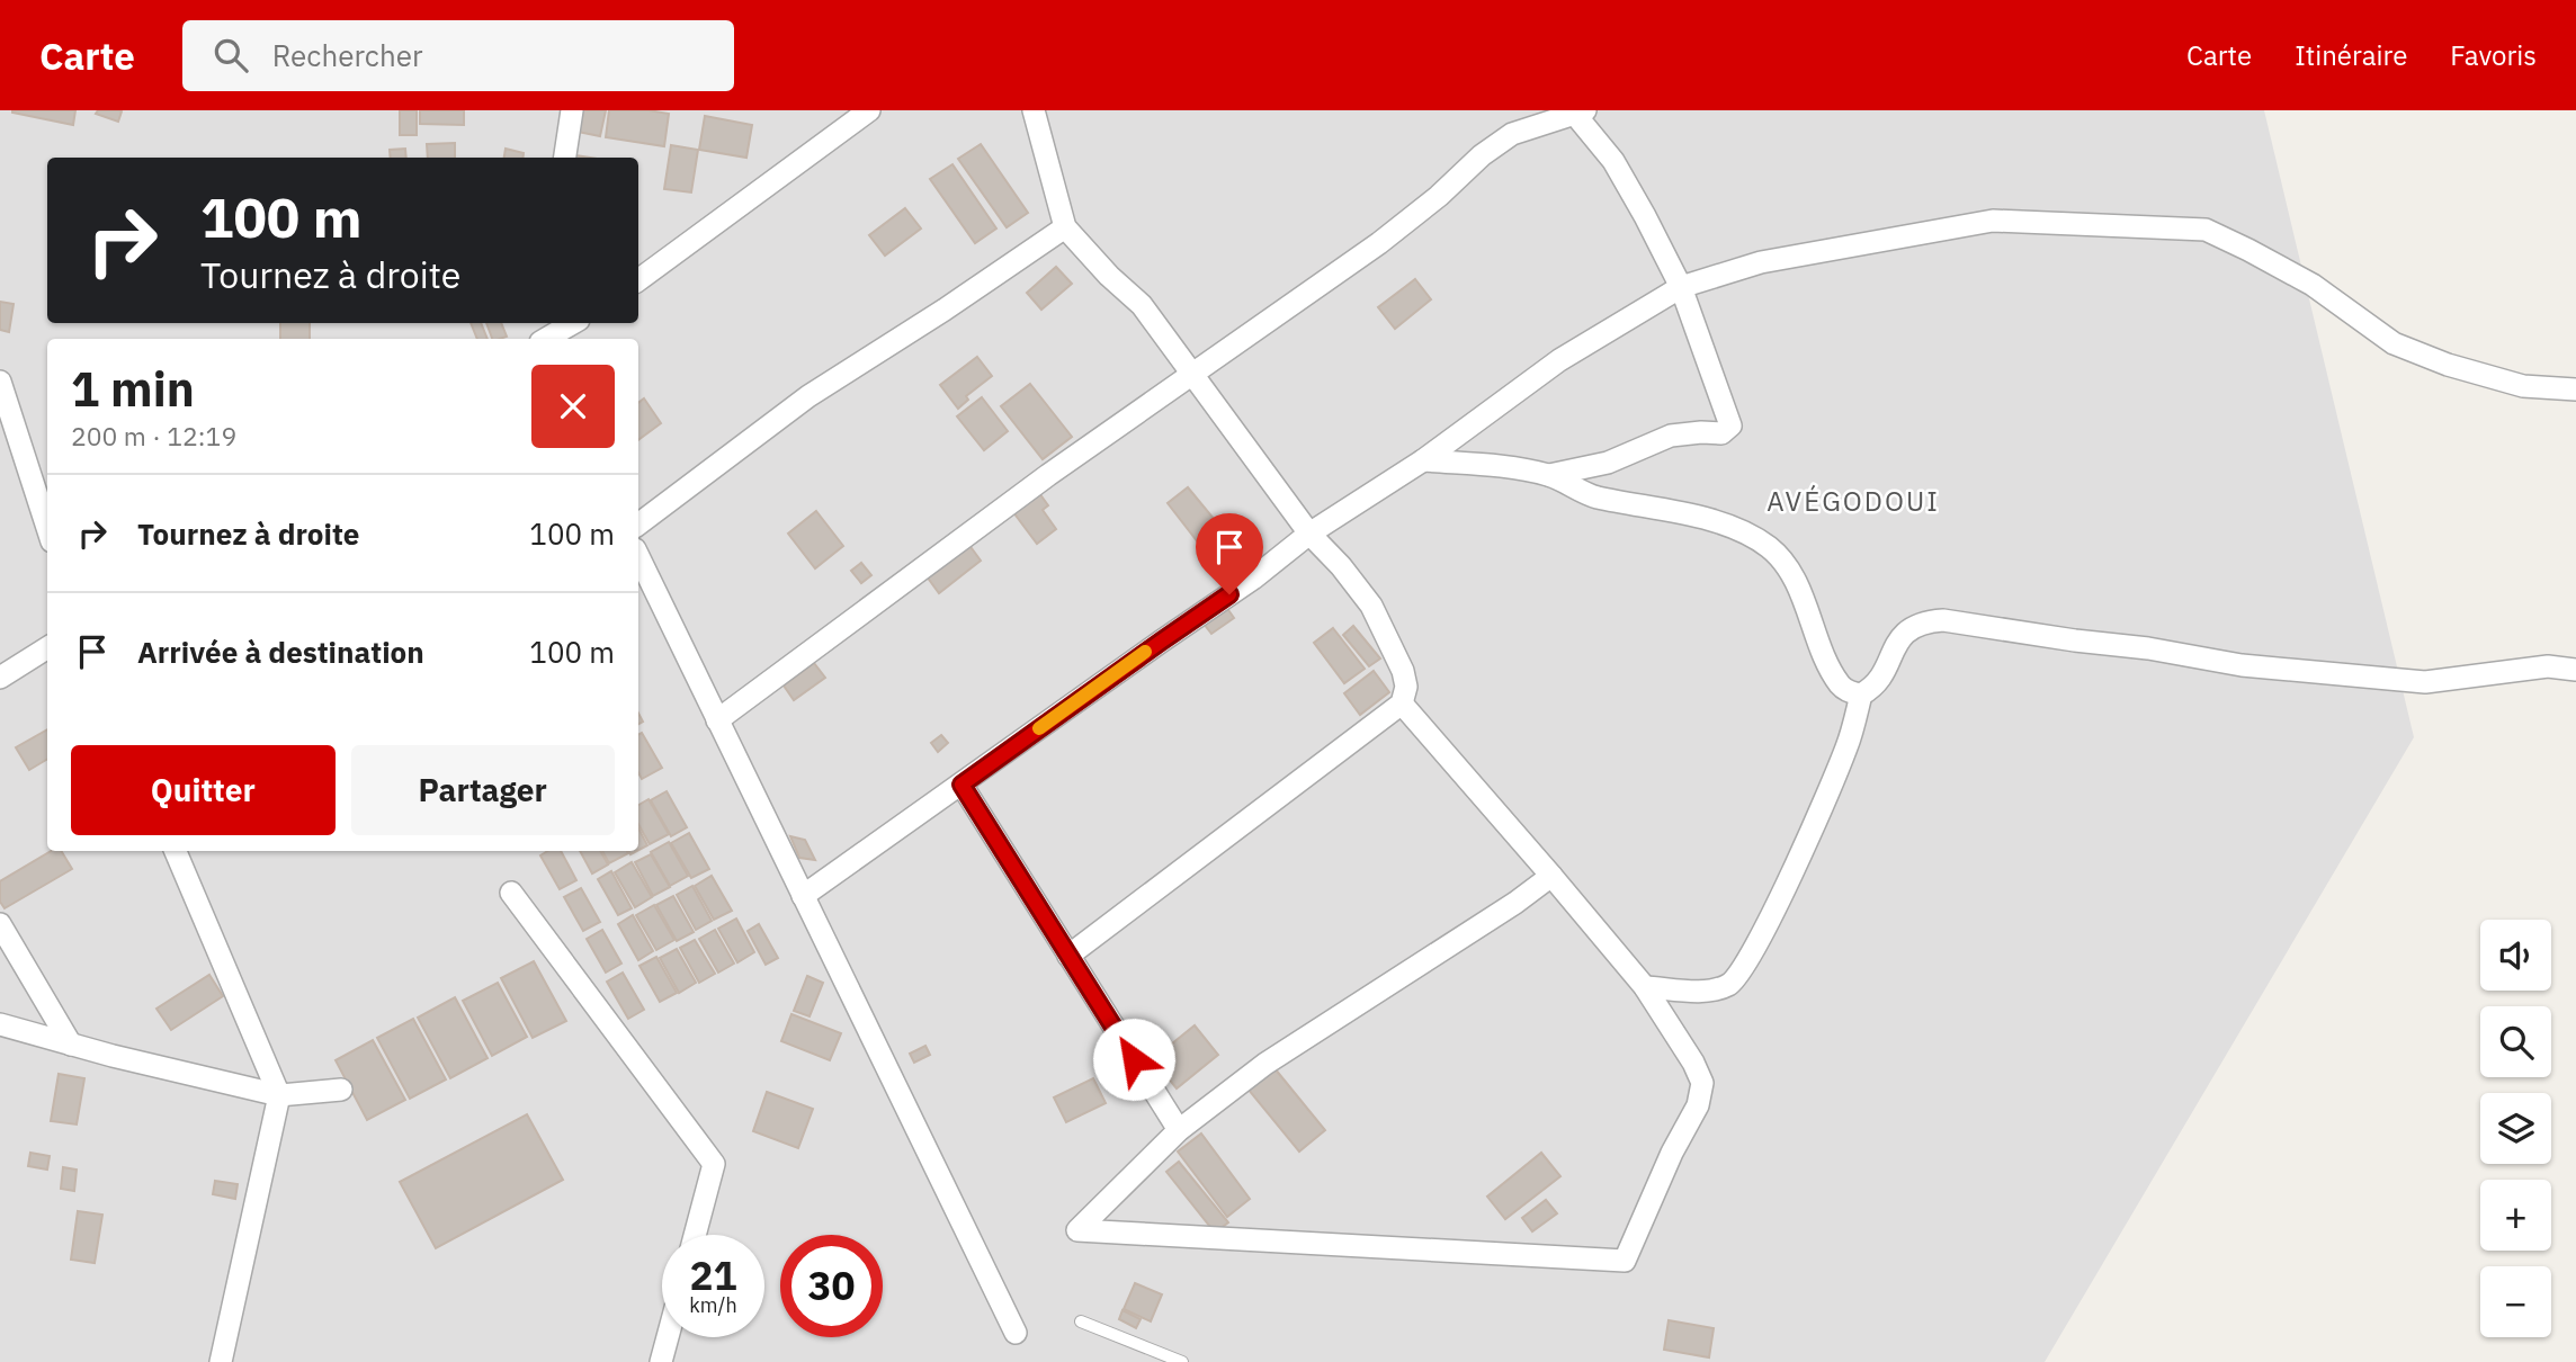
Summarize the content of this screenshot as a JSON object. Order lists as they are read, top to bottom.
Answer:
{
  "districts": ["AVÉGODOUI"],
  "page": {
    "header": "Carte",
    "search": "Rechercher",
    "nav": ["Carte", "Itinéraire", "Favoris"],
    "turn": ["100 m", "Tournez à droite"],
    "heading": ["1 min", "200 m · 12:19"],
    "list": [
      {
        "name": "Tournez à droite",
        "value": "100 m"
      },
      {
        "name": "Arrivée à destination",
        "value": "100 m"
      }
    ],
    "buttons": ["Quitter", "Partager"],
    "map_buttons": ["+", "−"],
    "speed": "21 km/h",
    "limit": "30"
  }
}
